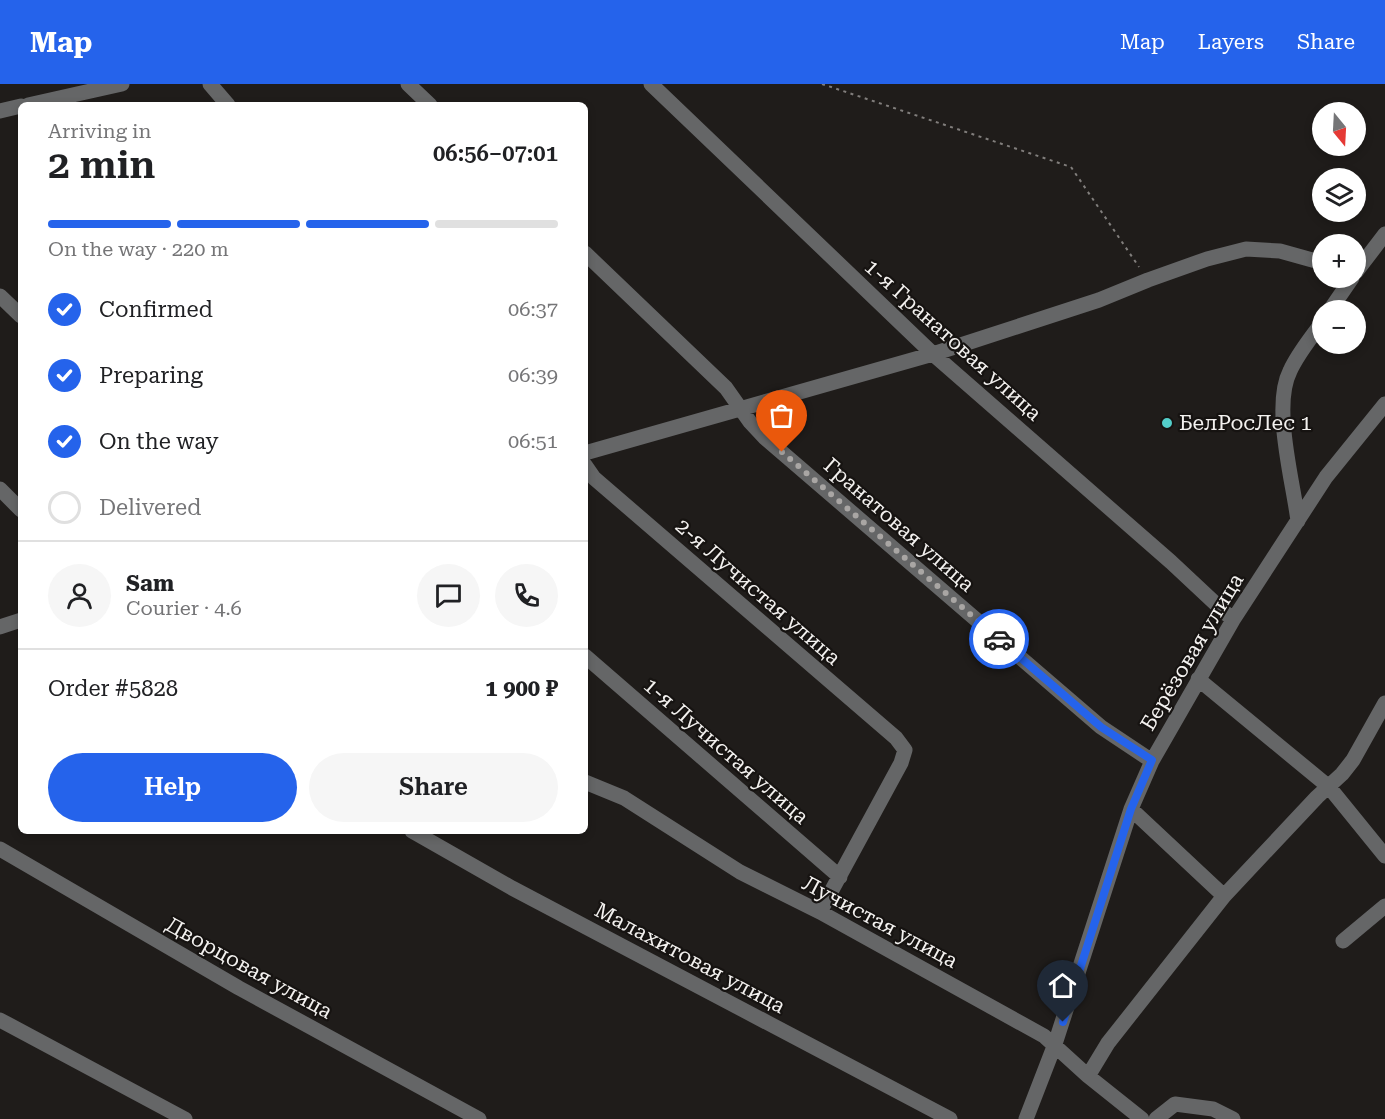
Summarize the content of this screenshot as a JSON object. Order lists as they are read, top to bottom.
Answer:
{
  "streets": {
    "street": [
      "1-я Гранатовая улица",
      "Гранатовая улица",
      "2-я Лучистая улица",
      "Берёзовая улица",
      "1-я Лучистая улица",
      "Лучистая улица",
      "Малахитовая улица",
      "Дворцовая улица"
    ]
  },
  "crossings": [
    ["1-я Гранатовая улица", "Берёзовая улица"],
    ["Гранатовая улица", "Берёзовая улица"],
    ["2-я Лучистая улица", "1-я Лучистая улица"],
    ["Берёзовая улица", "Лучистая улица"]
  ],
  "places": ["БелРосЛес 1"],
  "north": "bottom",
  "page": {
    "header": "Map",
    "nav": ["Map", "Layers", "Share"],
    "map_buttons": ["+", "−"],
    "heading": ["2 min", "Arriving in", "06:56–07:01"],
    "panel": [
      "Sam",
      "Courier · 4.6",
      "Order #5828",
      "1 900 ₽"
    ],
    "bar": "On the way · 220 m",
    "list": [
      ["Confirmed", "06:37"],
      ["Preparing", "06:39"],
      ["On the way", "06:51"],
      "Delivered"
    ],
    "buttons": ["Help", "Share"]
  }
}
